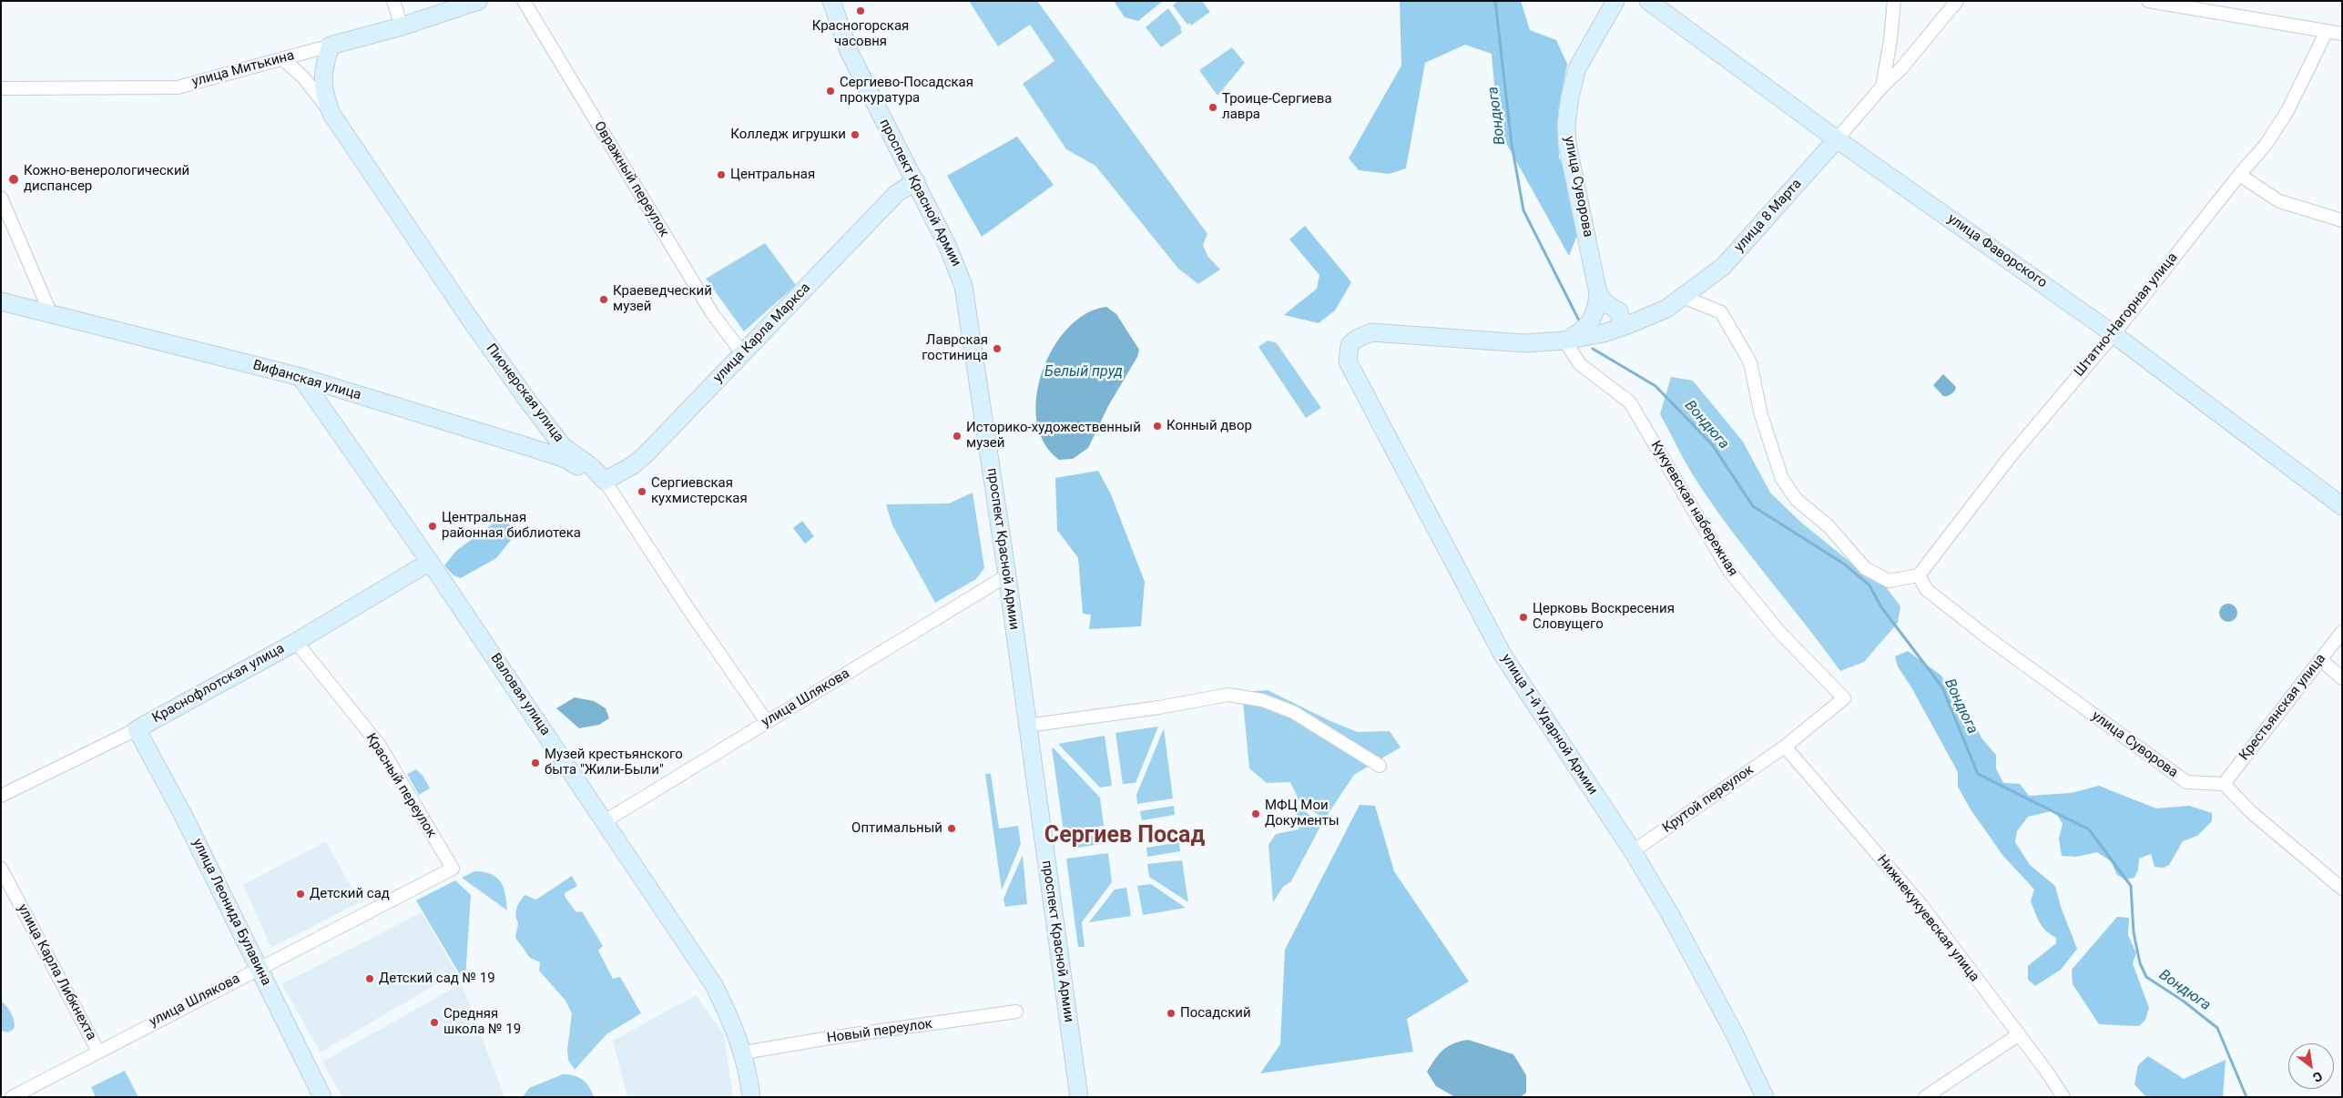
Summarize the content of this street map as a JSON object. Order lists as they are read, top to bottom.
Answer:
{
  "streets": {
    "main road": [
      "улица Митькина",
      "улица Суворова",
      "проспект Красной Армии",
      "улица 8 Марта",
      "улица Фаворского",
      "улица Карла Маркса",
      "Вифанская улица",
      "Пионерская улица",
      "Краснофлотская улица",
      "Валовая улица",
      "улица 1-й Ударной Армии",
      "улица Леонида Булавина"
    ],
    "street": [
      "Овражный переулок",
      "Штатно-Нагорная улица",
      "Кукуевская набережная",
      "улица Шлякова",
      "Крестьянская улица",
      "Красный переулок",
      "Крутой переулок",
      "Нижнекукуевская улица",
      "улица Карла Либкнехта",
      "Новый переулок"
    ]
  },
  "crossings": [
    ["улица Митькина", "Пионерская улица"],
    ["Овражный переулок", "улица Карла Маркса"],
    ["улица Суворова", "улица 8 Марта"],
    ["улица Суворова", "Штатно-Нагорная улица"],
    ["улица Суворова", "Кукуевская набережная"],
    ["улица Суворова", "Крестьянская улица"],
    ["проспект Красной Армии", "улица Карла Маркса"],
    ["проспект Красной Армии", "улица Шлякова"],
    ["улица 8 Марта", "улица Фаворского"],
    ["улица 8 Марта", "Кукуевская набережная"],
    ["улица 8 Марта", "улица 1-й Ударной Армии"],
    ["улица Фаворского", "Штатно-Нагорная улица"],
    ["улица Карла Маркса", "Вифанская улица"],
    ["улица Карла Маркса", "Пионерская улица"],
    ["Вифанская улица", "Пионерская улица"],
    ["Вифанская улица", "Валовая улица"],
    ["Пионерская улица", "улица Шлякова"],
    ["Кукуевская набережная", "Крутой переулок"],
    ["Краснофлотская улица", "Валовая улица"],
    ["Краснофлотская улица", "Красный переулок"],
    ["Краснофлотская улица", "улица Леонида Булавина"],
    ["Валовая улица", "улица Шлякова"],
    ["Валовая улица", "Новый переулок"],
    ["улица Шлякова", "Красный переулок"],
    ["улица Шлякова", "улица Леонида Булавина"],
    ["улица Шлякова", "улица Карла Либкнехта"],
    ["улица 1-й Ударной Армии", "Крутой переулок"],
    ["Крутой переулок", "Нижнекукуевская улица"]
  ],
  "districts": ["Сергиев Посад"],
  "water": ["Вондюга", "Белый пруд"],
  "places": [
    "Красногорская часовня",
    "Сергиево-Посадская прокуратура",
    "Троице-Сергиева лавра",
    "Колледж игрушки",
    "Центральная",
    "Кожно-венерологический диспансер",
    "Краеведческий музей",
    "Лаврская гостиница",
    "Конный двор",
    "Историко-художественный музей",
    "Сергиевская кухмистерская",
    "Центральная районная библиотека",
    "Церковь Воскресения Словущего",
    "Музей крестьянского быта \"Жили-Были\"",
    "МФЦ Мои Документы",
    "Оптимальный",
    "Детский сад",
    "Детский сад № 19",
    "Посадский",
    "Средняя школа № 19"
  ],
  "north": "bottom right"
}
